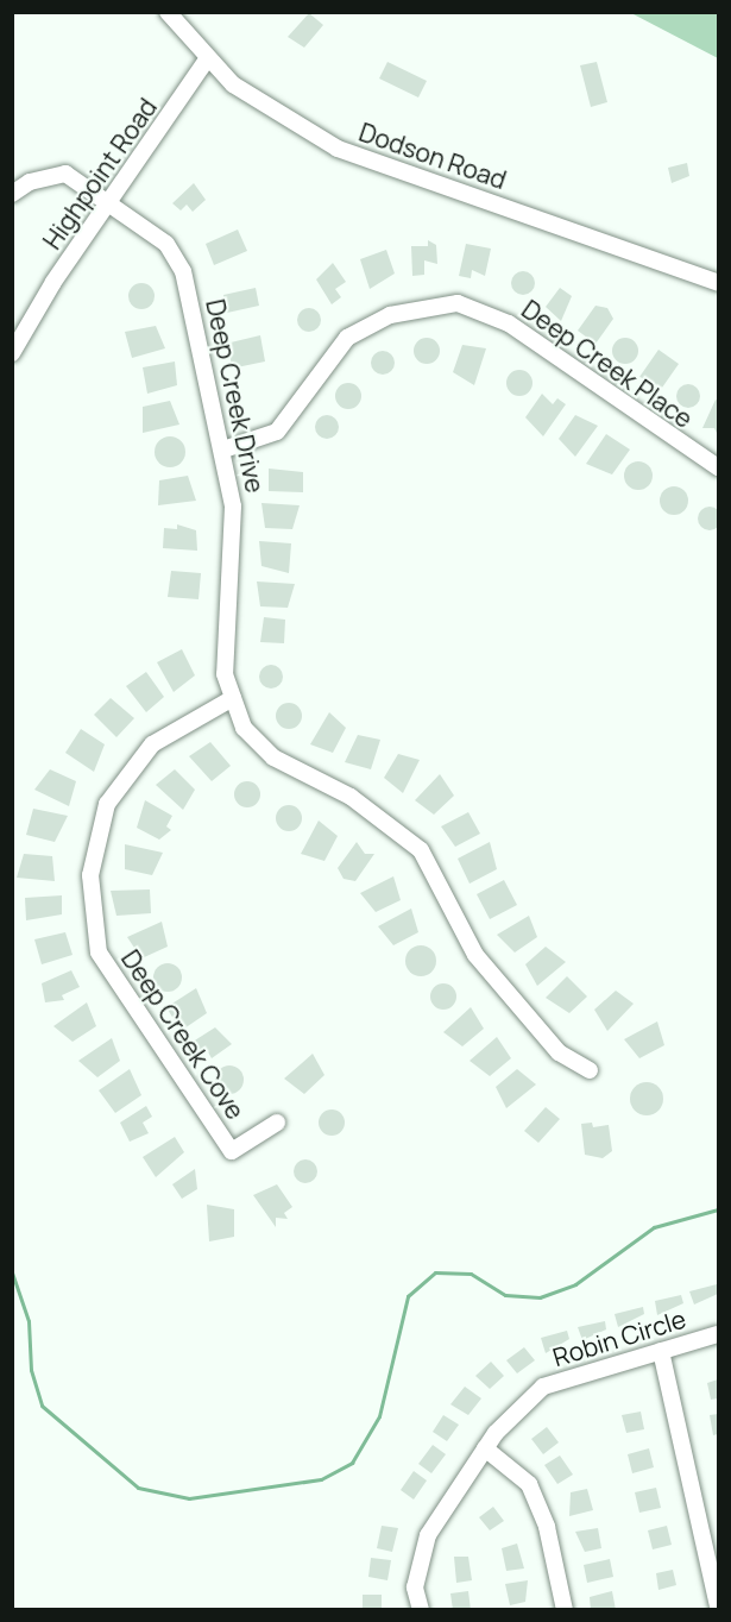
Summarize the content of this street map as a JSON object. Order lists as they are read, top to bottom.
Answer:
{
  "streets": {
    "street": [
      "Dodson Road",
      "Highpoint Road",
      "Deep Creek Place",
      "Deep Creek Drive",
      "Deep Creek Cove",
      "Robin Circle"
    ]
  },
  "crossings": [
    ["Dodson Road", "Highpoint Road"],
    ["Highpoint Road", "Deep Creek Drive"],
    ["Deep Creek Place", "Deep Creek Drive"],
    ["Deep Creek Drive", "Deep Creek Cove"]
  ]
}
